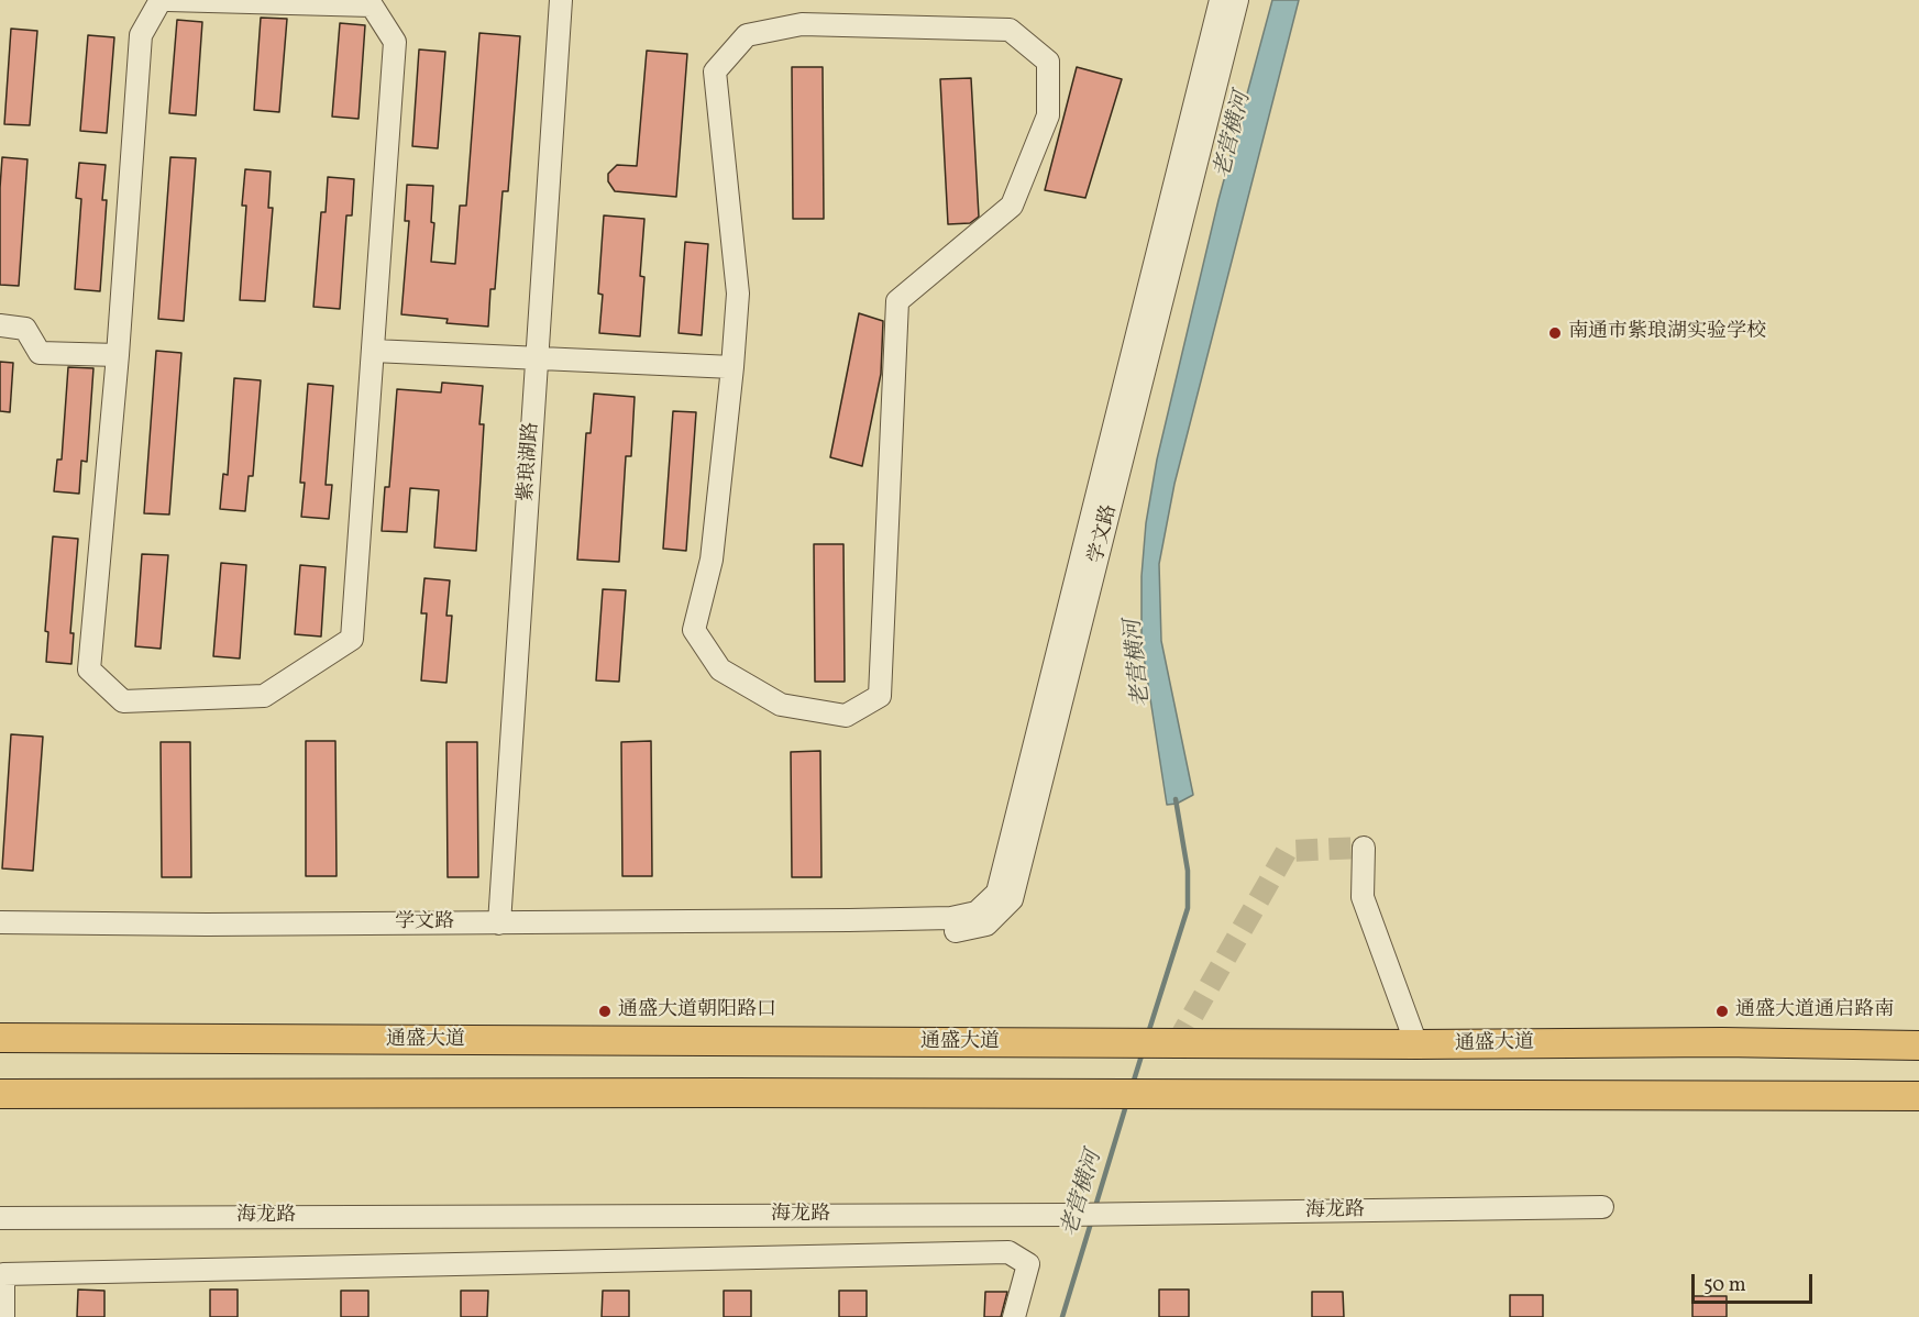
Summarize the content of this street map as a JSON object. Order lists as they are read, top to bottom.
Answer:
{
  "streets": {
    "main road": ["通盛大道"],
    "street": ["紫琅湖路", "学文路", "海龙路"]
  },
  "crossings": [
    ["紫琅湖路", "学文路"]
  ],
  "water": ["老营横河"],
  "places": ["南通市紫琅湖实验学校", "通盛大道朝阳路口", "通盛大道通启路南"],
  "scale_bar": "50 m"
}
